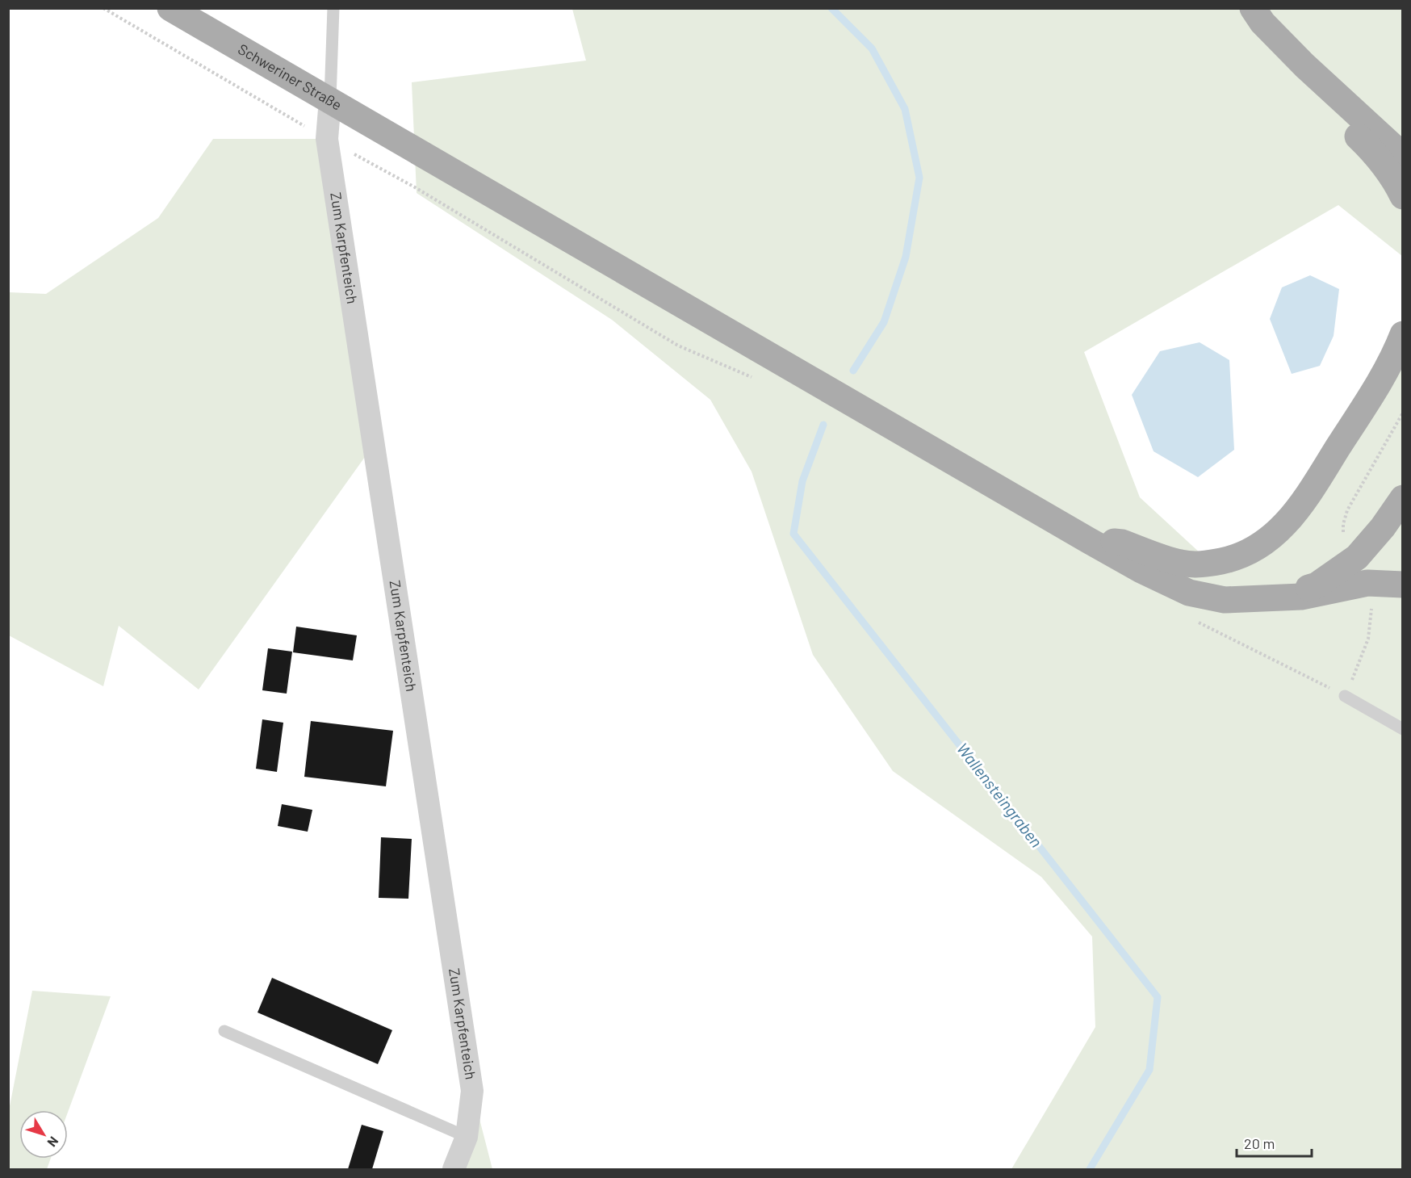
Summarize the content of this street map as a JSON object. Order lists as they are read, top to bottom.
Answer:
{
  "streets": {
    "main road": ["Schweriner Straße"],
    "street": ["Zum Karpfenteich"]
  },
  "crossings": [
    ["Schweriner Straße", "Zum Karpfenteich"]
  ],
  "water": ["Wallensteingraben"],
  "scale_bar": "20 m",
  "north": "bottom right"
}
